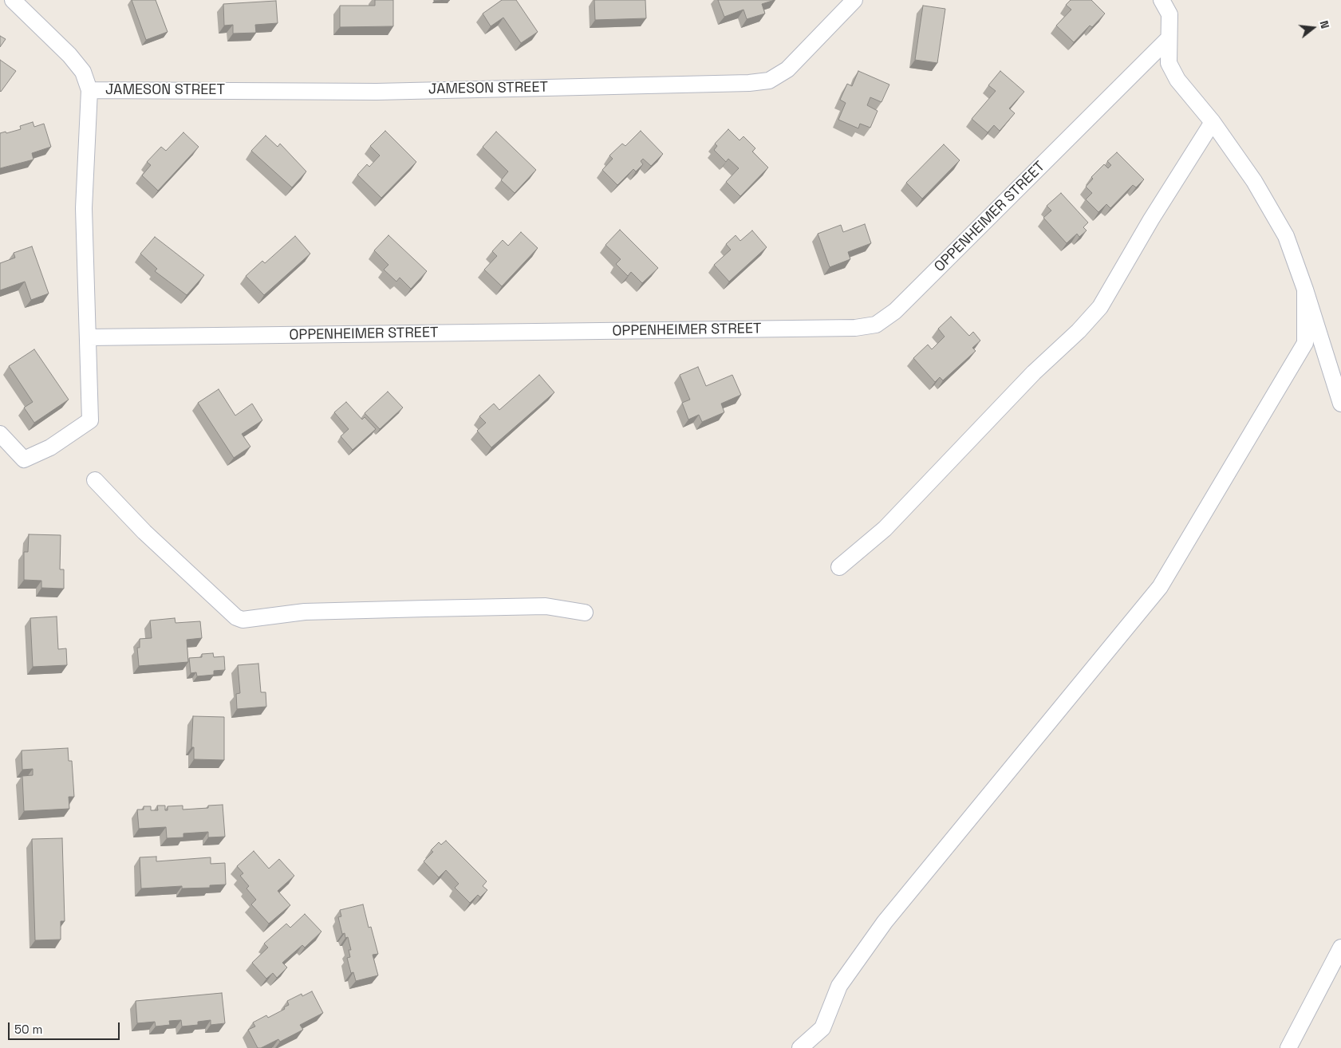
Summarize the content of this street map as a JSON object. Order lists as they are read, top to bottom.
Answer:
{
  "streets": {
    "street": ["JAMESON STREET", "OPPENHEIMER STREET"]
  },
  "scale_bar": "50 m",
  "north": "right"
}
